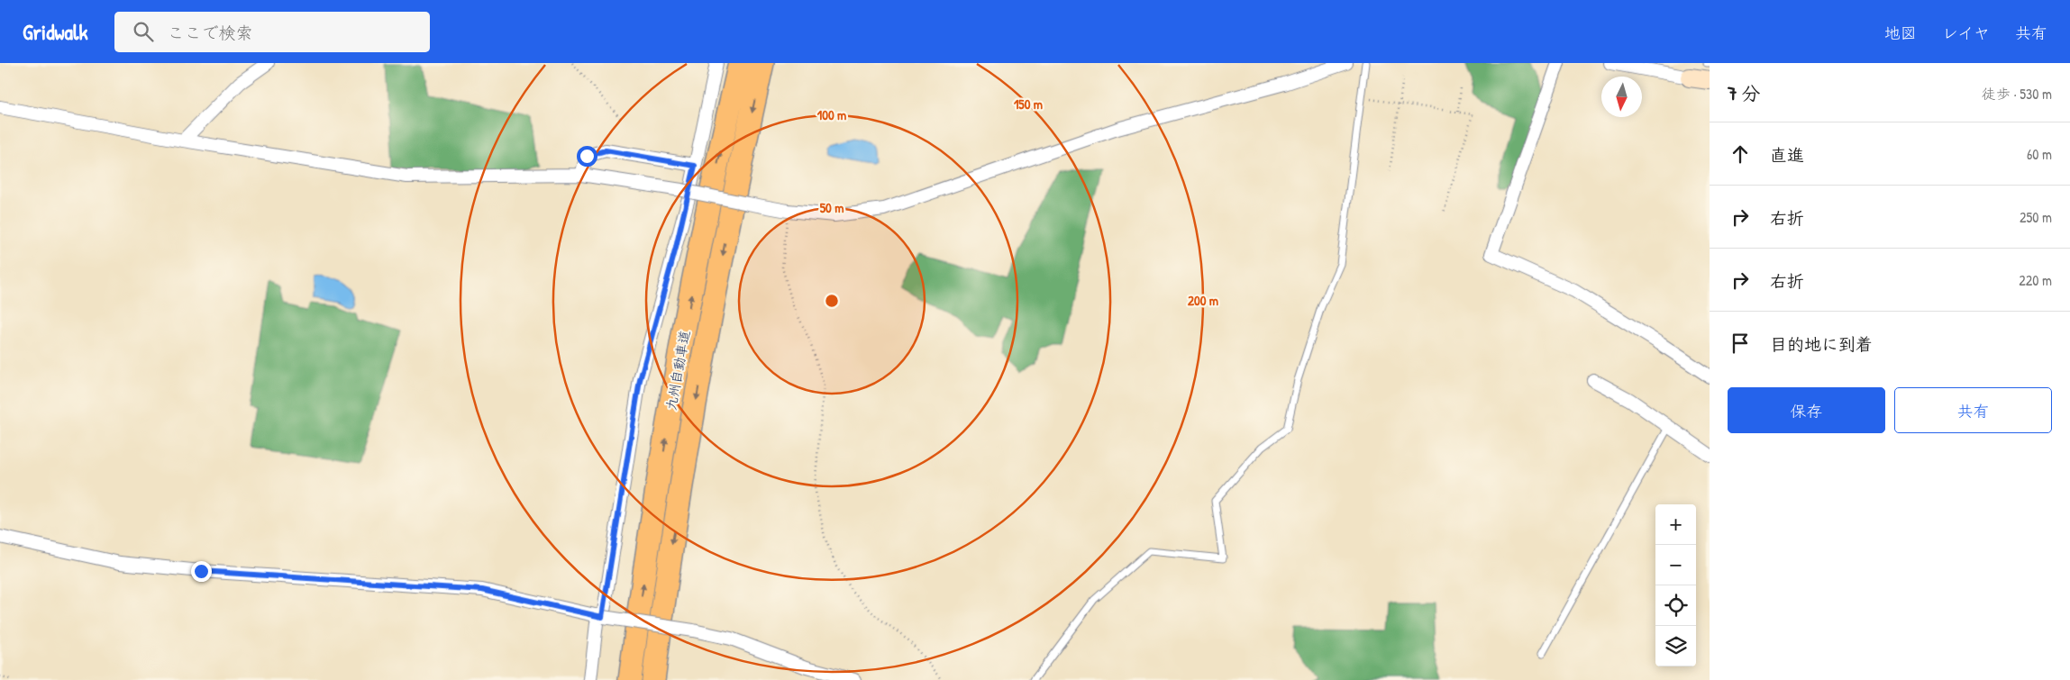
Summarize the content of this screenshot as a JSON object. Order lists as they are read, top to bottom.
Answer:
{
  "streets": {
    "highway": ["九州自動車道"]
  },
  "north": "bottom",
  "page": {
    "header": "Gridwalk",
    "search": "ここで検索",
    "nav": ["地図", "レイヤ", "共有"],
    "heading": ["7 分", "徒歩 · 530 m"],
    "list": [
      ["直進", "60 m"],
      ["右折", "250 m"],
      ["右折", "220 m"],
      "目的地に到着"
    ],
    "buttons": ["保存", "共有"],
    "map_buttons": ["+", "−"]
  },
  "rings": [
    "150 m",
    "100 m",
    "50 m",
    "200 m"
  ]
}
